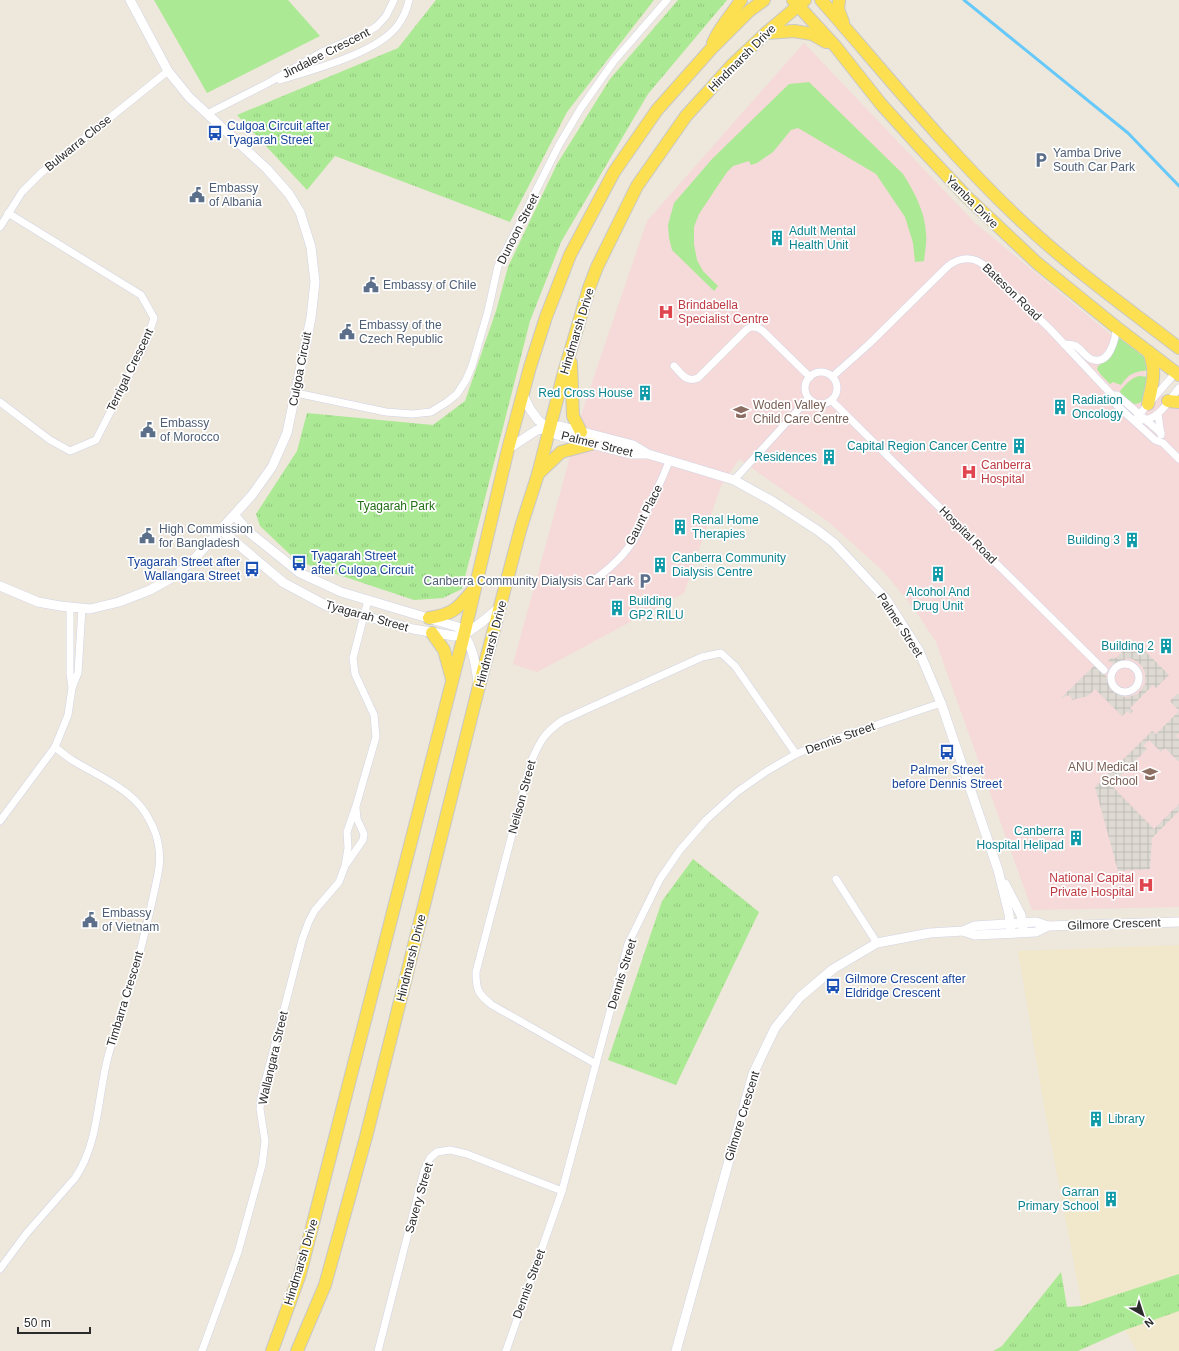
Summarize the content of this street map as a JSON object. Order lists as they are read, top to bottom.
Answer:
{
  "streets": {
    "main road": ["Hindmarsh Drive", "Yamba Drive"],
    "street": [
      "Jindalee Crescent",
      "Bulwarra Close",
      "Dunoon Street",
      "Bateson Road",
      "Culgoa Circuit",
      "Terrigal Crescent",
      "Palmer Street",
      "Gaunt Place",
      "Hospital Road",
      "Tyagarah Street",
      "Dennis Street",
      "Neilson Street",
      "Gilmore Crescent",
      "Timbarra Crescent",
      "Wallangara Street",
      "Savery Street"
    ]
  },
  "crossings": [
    ["Jindalee Crescent", "Culgoa Circuit"],
    ["Hindmarsh Drive", "Yamba Drive"],
    ["Hindmarsh Drive", "Palmer Street"],
    ["Hindmarsh Drive", "Tyagarah Street"],
    ["Bulwarra Close", "Culgoa Circuit"],
    ["Bulwarra Close", "Terrigal Crescent"],
    ["Dunoon Street", "Culgoa Circuit"],
    ["Bateson Road", "Hospital Road"],
    ["Culgoa Circuit", "Tyagarah Street"],
    ["Palmer Street", "Gaunt Place"],
    ["Palmer Street", "Dennis Street"],
    ["Palmer Street", "Gilmore Crescent"],
    ["Tyagarah Street", "Wallangara Street"],
    ["Dennis Street", "Neilson Street"],
    ["Dennis Street", "Savery Street"]
  ],
  "parks": ["Tyagarah Park"],
  "places": {
    "bus stop": [
      "Culgoa Circuit after Tyagarah Street",
      "Tyagarah Street after Culgoa Circuit",
      "Tyagarah Street after Wallangara Street",
      "Palmer Street before Dennis Street",
      "Gilmore Crescent after Eldridge Crescent"
    ],
    "parking": ["Yamba Drive South Car Park", "Canberra Community Dialysis Car Park"],
    "public building": [
      "Embassy of Albania",
      "Embassy of Chile",
      "Embassy of the Czech Republic",
      "Embassy of Morocco",
      "High Commission for Bangladesh",
      "Embassy of Vietnam"
    ],
    "building": [
      "Adult Mental Health Unit",
      "Red Cross House",
      "Radiation Oncology",
      "Capital Region Cancer Centre",
      "Residences",
      "Renal Home Therapies",
      "Building 3",
      "Canberra Community Dialysis Centre",
      "Alcohol And Drug Unit",
      "Building GP2 RILU",
      "Building 2",
      "Canberra Hospital Helipad",
      "Library",
      "Garran Primary School"
    ],
    "hospital": ["Brindabella Specialist Centre", "Canberra Hospital", "National Capital Private Hospital"],
    "school or university": ["Woden Valley Child Care Centre", "ANU Medical School"]
  },
  "scale_bar": "50 m",
  "north": "bottom right"
}
